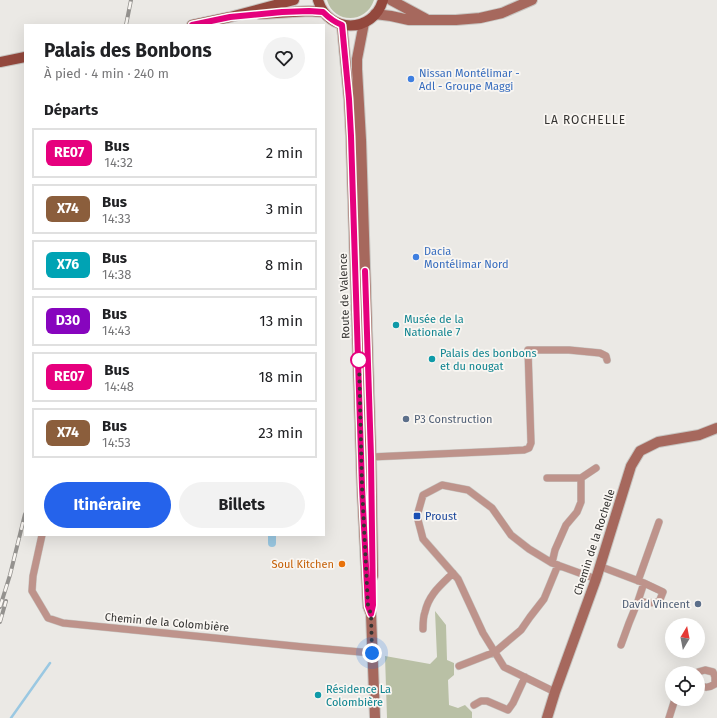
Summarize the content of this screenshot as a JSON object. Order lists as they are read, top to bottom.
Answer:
{
  "streets": {
    "main road": ["Route de Valence", "Chemin de la Rochelle"],
    "street": ["Chemin de la Colombière"]
  },
  "crossings": [
    ["Route de Valence", "Chemin de la Colombière"]
  ],
  "districts": ["LA ROCHELLE"],
  "places": {
    "other": [
      "Nissan Montélimar - Adl - Groupe Maggi",
      "Dacia Montélimar Nord",
      "Musée de la Nationale 7",
      "Palais des bonbons et du nougat",
      "P3 Construction",
      "Soul Kitchen",
      "David Vincent",
      "Résidence La Colombière"
    ],
    "transit": ["Proust"]
  },
  "lines": ["bus line RE07"],
  "north": "top",
  "page": {
    "heading": [
      ["Palais des Bonbons", "À pied · 4 min · 240 m"],
      "Départs"
    ],
    "list": [
      {
        "mark": "RE07",
        "name": "Bus",
        "note": "14:32",
        "value": "2 min"
      },
      {
        "mark": "X74",
        "name": "Bus",
        "note": "14:33",
        "value": "3 min"
      },
      {
        "mark": "X76",
        "name": "Bus",
        "note": "14:38",
        "value": "8 min"
      },
      {
        "mark": "D30",
        "name": "Bus",
        "note": "14:43",
        "value": "13 min"
      },
      {
        "mark": "RE07",
        "name": "Bus",
        "note": "14:48",
        "value": "18 min"
      },
      {
        "mark": "X74",
        "name": "Bus",
        "note": "14:53",
        "value": "23 min"
      }
    ],
    "buttons": ["Itinéraire", "Billets"]
  }
}
